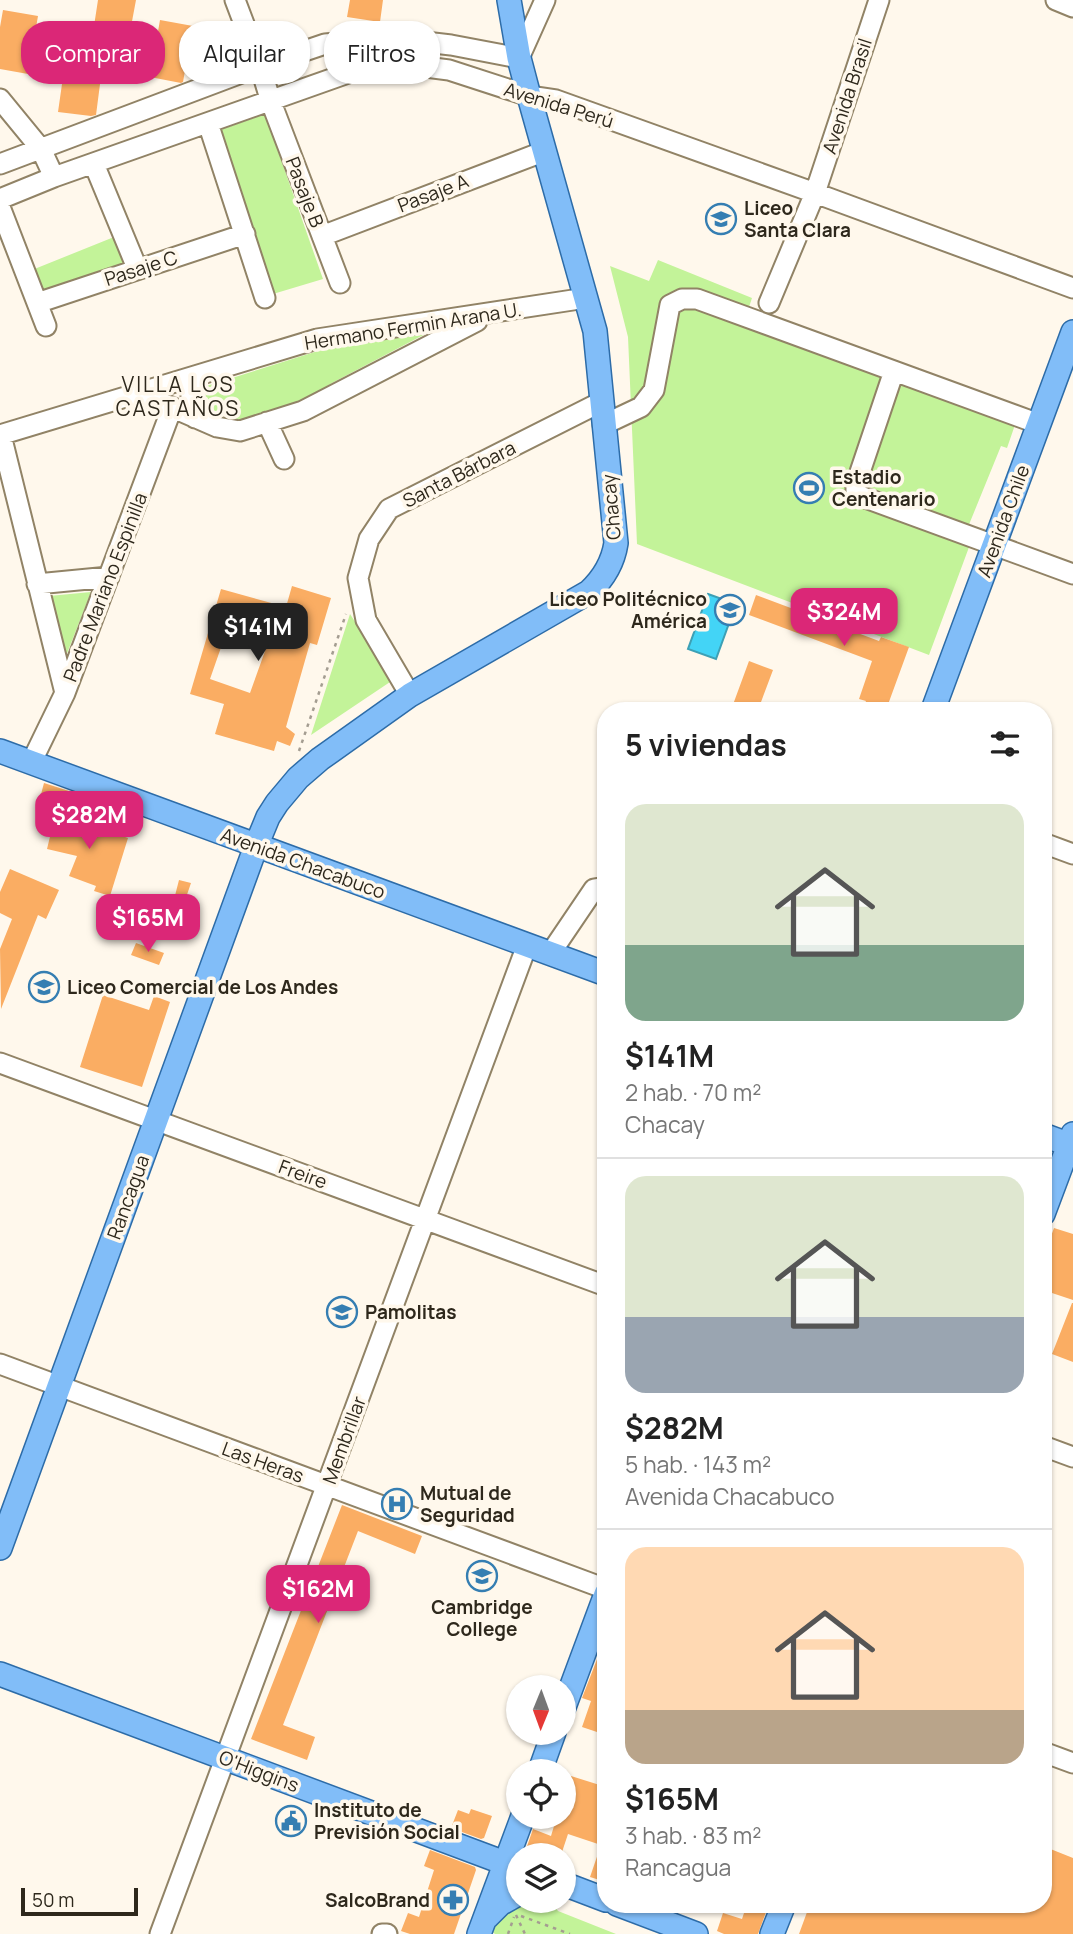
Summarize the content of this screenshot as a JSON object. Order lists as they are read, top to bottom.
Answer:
{
  "streets": {
    "main road": [
      "Chacay",
      "Avenida Chile",
      "Avenida Chacabuco",
      "Rancagua",
      "O'Higgins"
    ],
    "street": [
      "Avenida Brasil",
      "Avenida Perú",
      "Pasaje B",
      "Pasaje A",
      "Pasaje C",
      "Hermano Fermin Arana U.",
      "Santa Bárbara",
      "Padre Mariano Espinilla",
      "Freire",
      "Membrillar",
      "Las Heras"
    ]
  },
  "crossings": [
    ["Avenida Brasil", "Avenida Perú"],
    ["Avenida Perú", "Pasaje B"],
    ["Avenida Perú", "Chacay"],
    ["Pasaje B", "Pasaje A"],
    ["Pasaje A", "Chacay"],
    ["Hermano Fermin Arana U.", "Chacay"],
    ["Santa Bárbara", "Chacay"],
    ["Chacay", "Avenida Chacabuco"],
    ["Chacay", "Rancagua"],
    ["Padre Mariano Espinilla", "Avenida Chacabuco"],
    ["Avenida Chacabuco", "Rancagua"],
    ["Avenida Chacabuco", "Membrillar"],
    ["Freire", "Rancagua"],
    ["Freire", "Membrillar"],
    ["Rancagua", "Las Heras"],
    ["Membrillar", "Las Heras"],
    ["Membrillar", "O'Higgins"]
  ],
  "districts": ["VILLA LOS CASTAÑOS"],
  "places": {
    "school or university": [
      "Liceo Santa Clara",
      "Liceo Politécnico América",
      "Liceo Comercial de Los Andes",
      "Pamolitas",
      "Cambridge College"
    ],
    "sports": ["Estadio Centenario"],
    "hospital": ["Mutual de Seguridad"],
    "public building": ["Instituto de Previsión Social"],
    "pharmacy": ["SalcoBrand"]
  },
  "scale_bar": "50 m",
  "north": "bottom",
  "page": {
    "chip": ["Comprar", "Alquilar", "Filtros"],
    "price": [
      "$324M",
      "$141M",
      "$282M",
      "$165M",
      "$162M"
    ],
    "heading": "5 viviendas",
    "list": [
      {
        "name": "$141M",
        "note": "2 hab. · 70 m² · Chacay"
      },
      {
        "name": "$282M",
        "note": "5 hab. · 143 m² · Avenida Chacabuco"
      },
      {
        "name": "$165M",
        "note": "3 hab. · 83 m² · Rancagua"
      }
    ],
    "scale": "50 m"
  }
}
